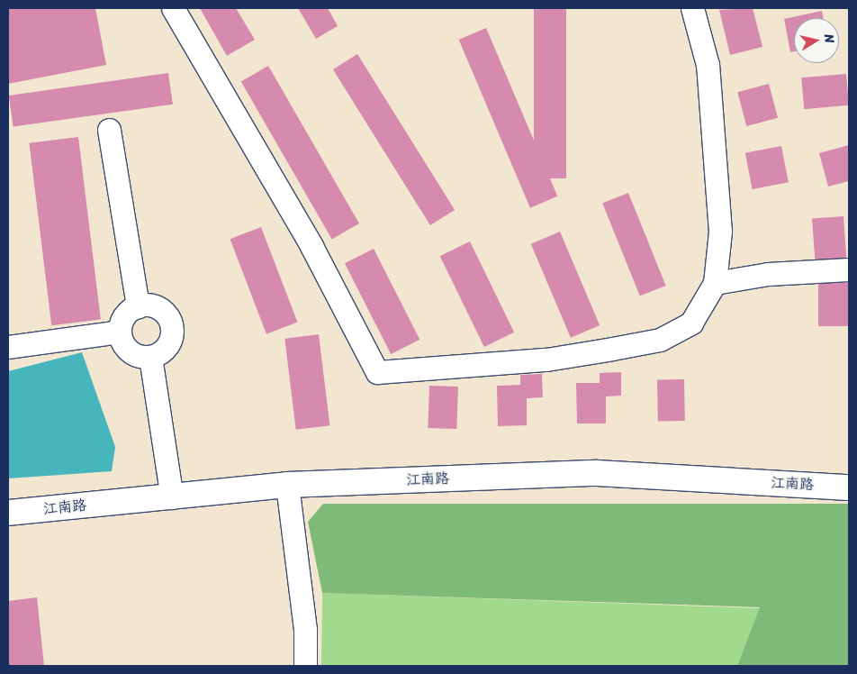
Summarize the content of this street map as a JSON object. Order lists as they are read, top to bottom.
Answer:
{
  "streets": {
    "main road": ["江南路"]
  },
  "north": "right"
}
